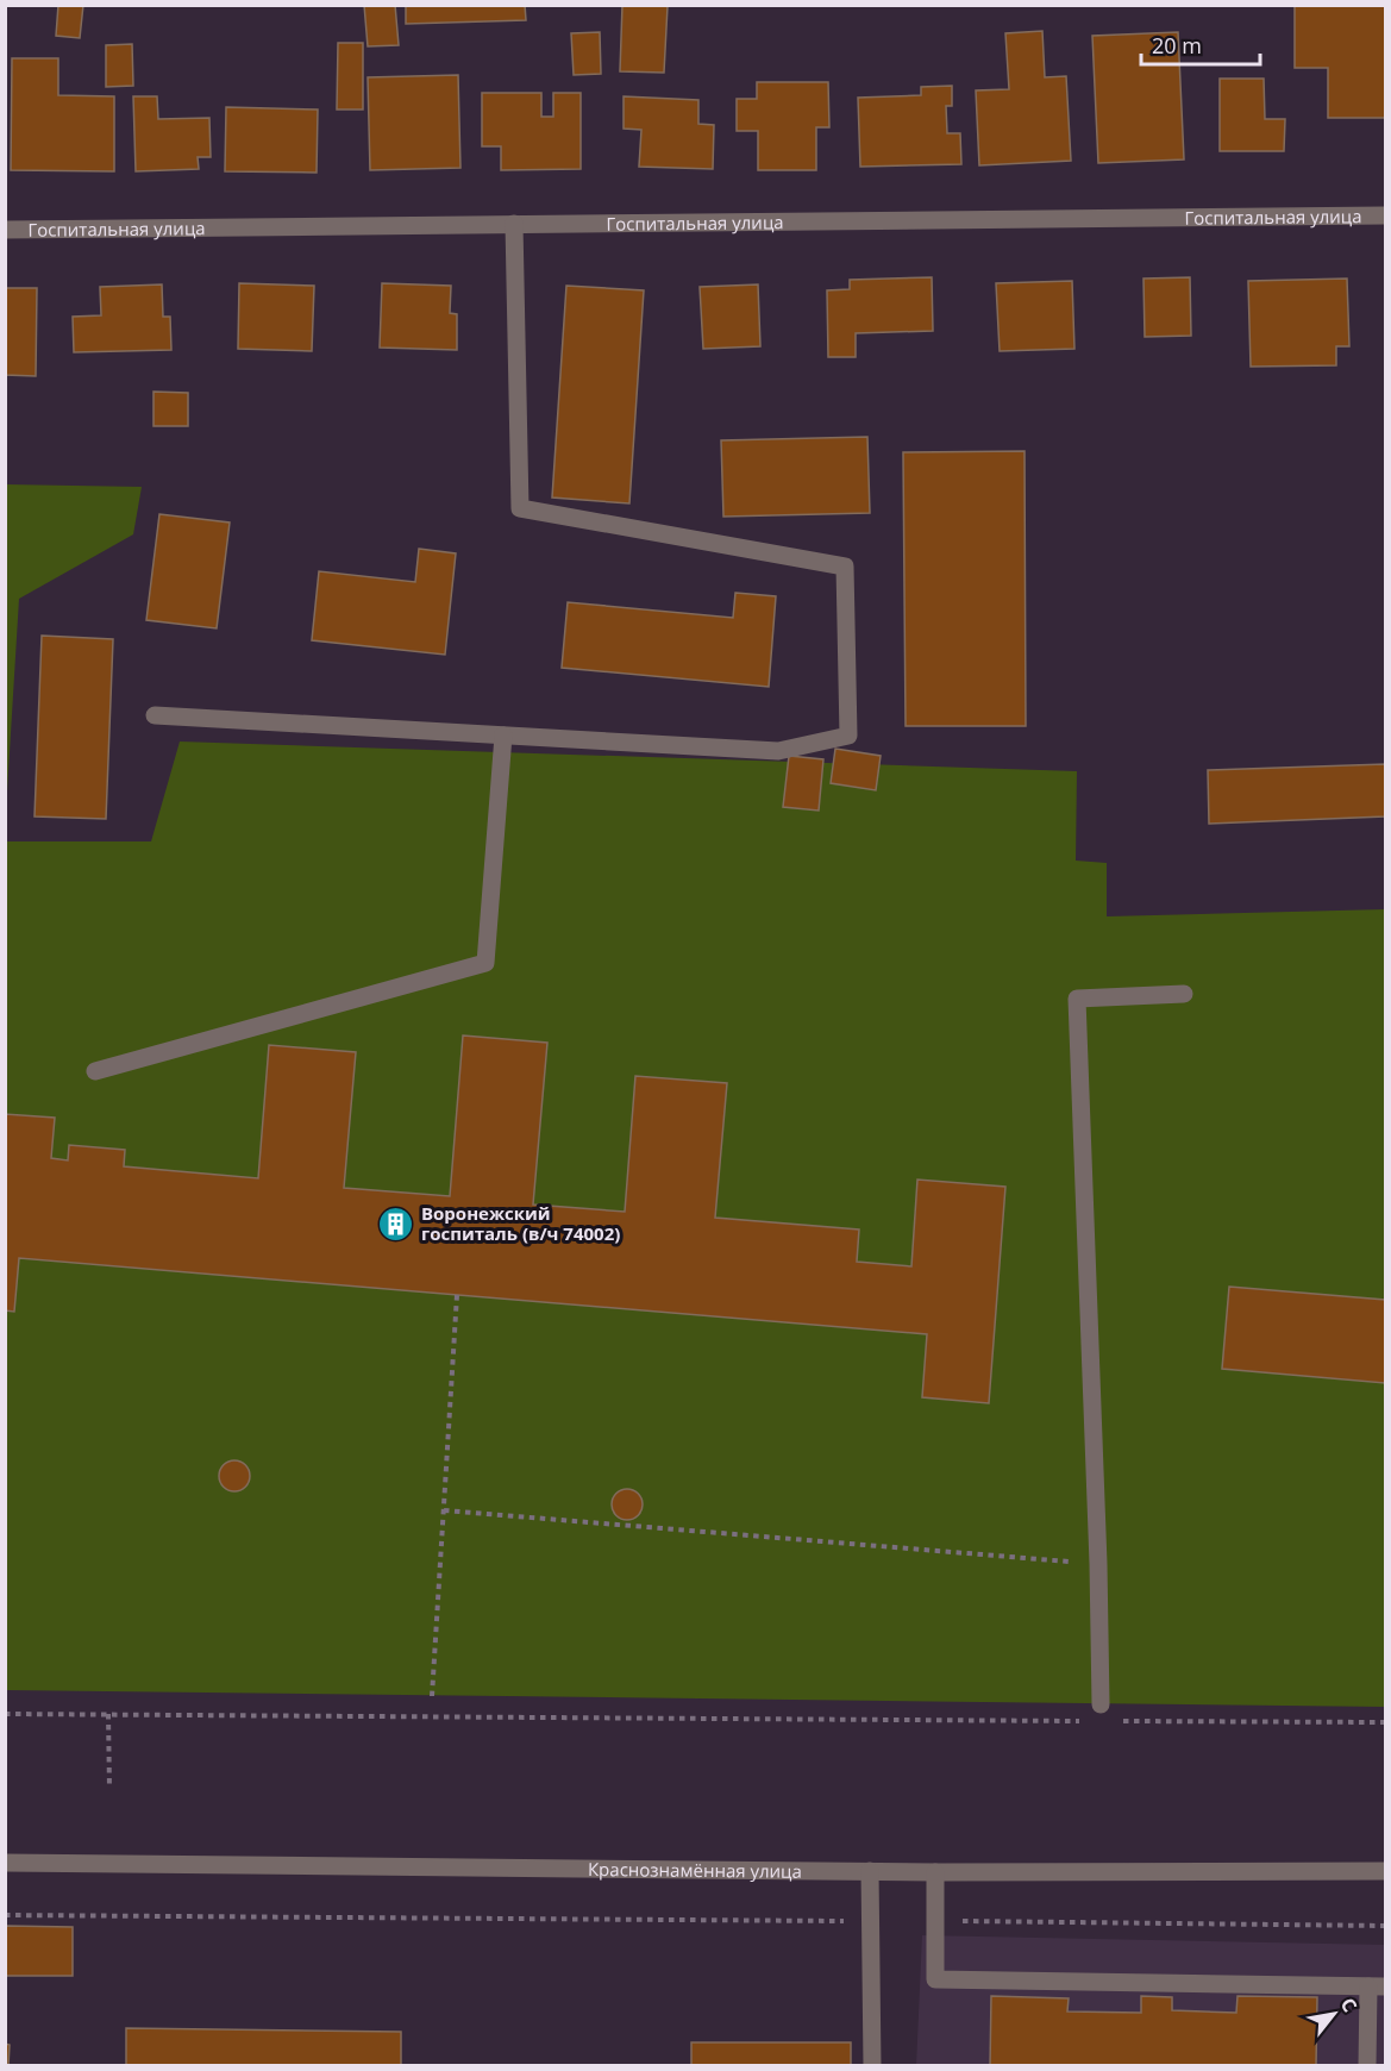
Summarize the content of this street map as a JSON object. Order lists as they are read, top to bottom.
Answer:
{
  "streets": {
    "street": ["Госпитальная улица", "Краснознамённая улица"]
  },
  "places": {
    "building": ["Воронежский госпиталь (в/ч 74002)"]
  },
  "scale_bar": "20 m",
  "north": "top right"
}
